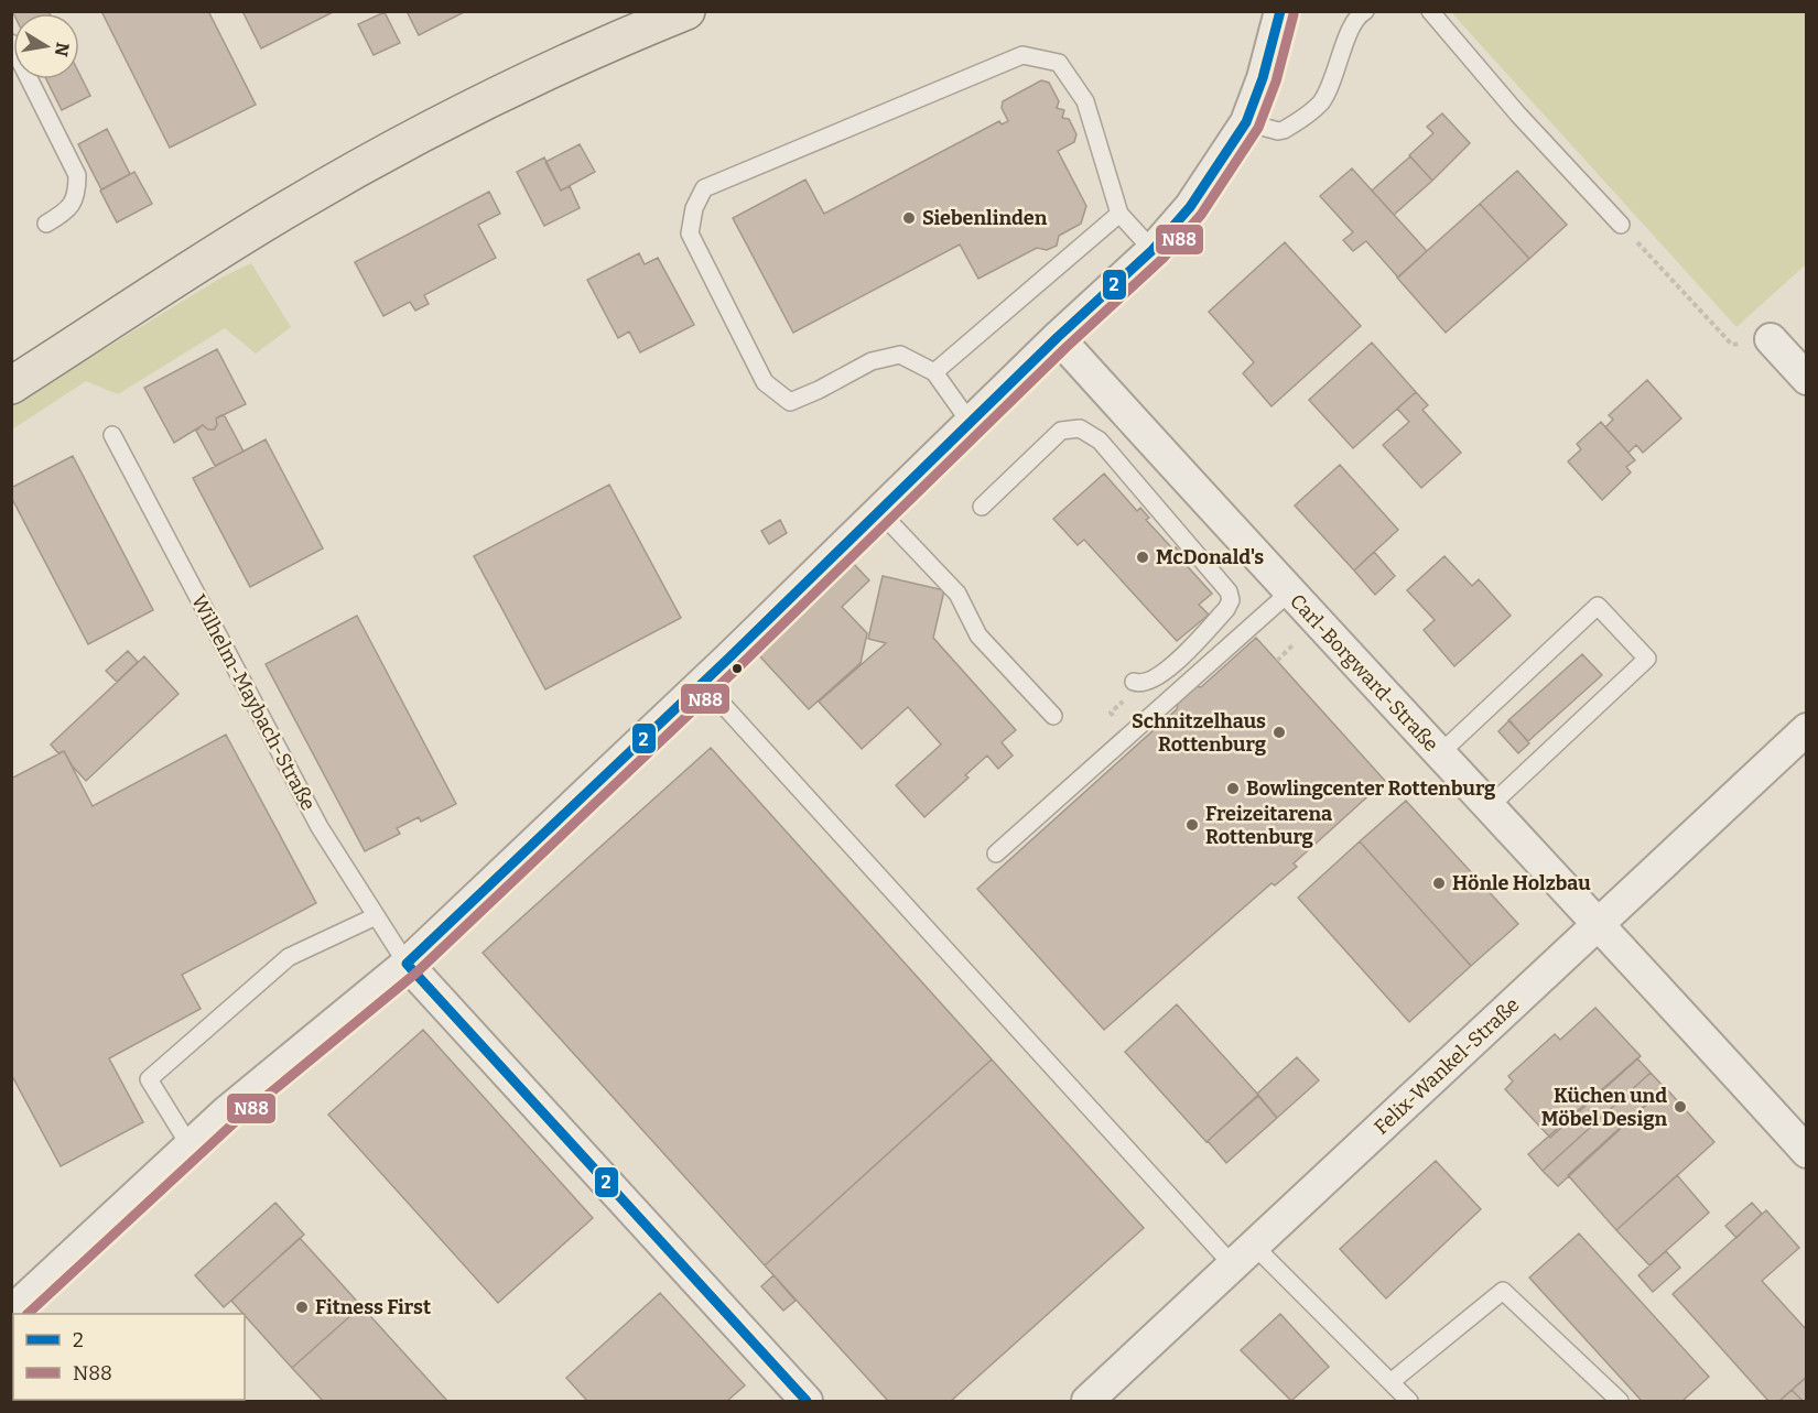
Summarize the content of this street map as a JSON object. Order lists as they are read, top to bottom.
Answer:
{
  "streets": {
    "street": ["Carl-Borgward-Straße", "Felix-Wankel-Straße"],
    "lane": ["Wilhelm-Maybach-Straße"]
  },
  "crossings": [
    ["Carl-Borgward-Straße", "Felix-Wankel-Straße"]
  ],
  "places": [
    "Siebenlinden",
    "McDonald's",
    "Schnitzelhaus Rottenburg",
    "Bowlingcenter Rottenburg",
    "Freizeitarena Rottenburg",
    "Hönle Holzbau",
    "Küchen und Möbel Design",
    "Fitness First"
  ],
  "lines": ["transit line 2", "transit line N88"],
  "legend": ["2", "N88"],
  "north": "right"
}
